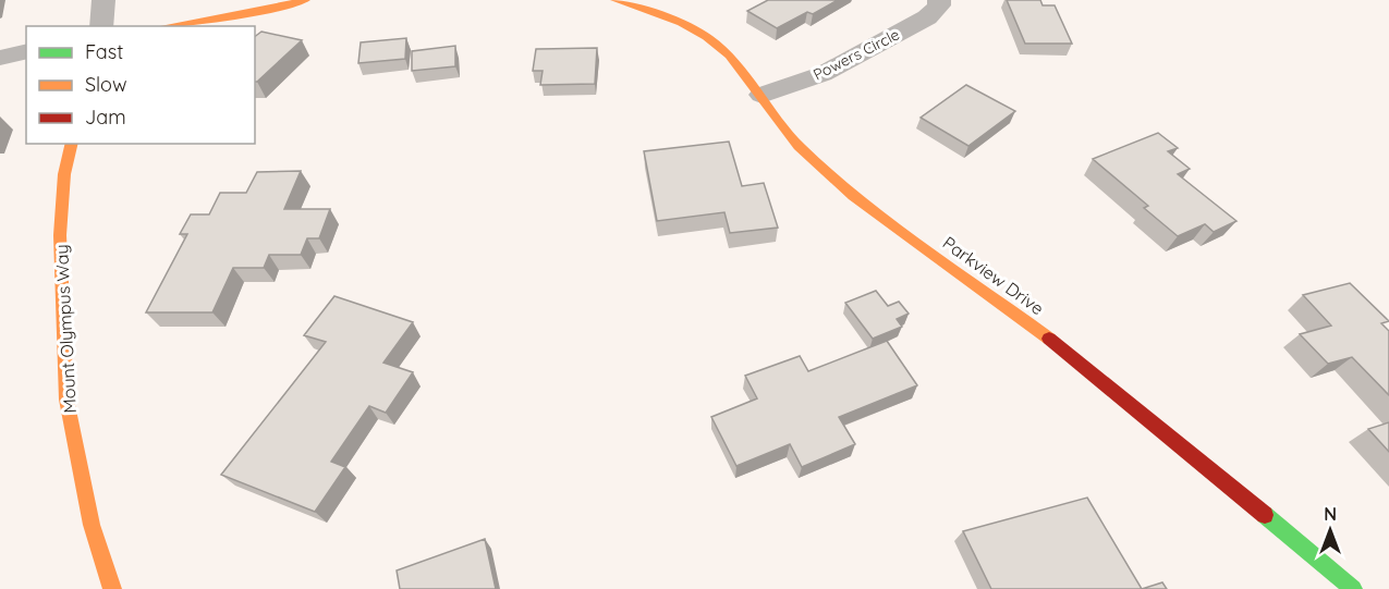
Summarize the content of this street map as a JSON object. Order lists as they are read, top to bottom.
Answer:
{
  "streets": {
    "street": ["Powers Circle", "Parkview Drive", "Mount Olympus Way"]
  },
  "crossings": [
    ["Powers Circle", "Parkview Drive"]
  ],
  "legend": ["Fast", "Slow", "Jam"],
  "north": "top"
}
